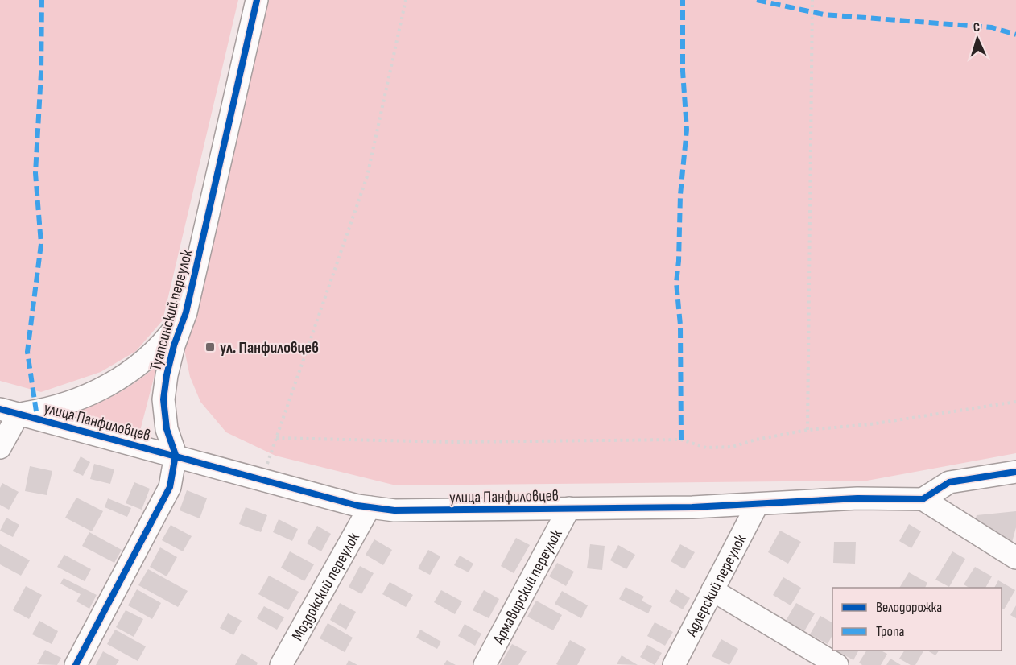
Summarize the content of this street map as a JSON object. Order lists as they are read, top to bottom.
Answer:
{
  "streets": {
    "street": [
      "Туапсинский переулок",
      "улица Панфиловцев",
      "Адлерский переулок",
      "Моздокский переулок",
      "Армавирский переулок"
    ]
  },
  "crossings": [
    ["Туапсинский переулок", "улица Панфиловцев"],
    ["улица Панфиловцев", "Адлерский переулок"],
    ["улица Панфиловцев", "Моздокский переулок"],
    ["улица Панфиловцев", "Армавирский переулок"]
  ],
  "places": {
    "transit": ["ул. Панфиловцев"]
  },
  "legend": ["Велодорожка", "Тропа"],
  "north": "top"
}
